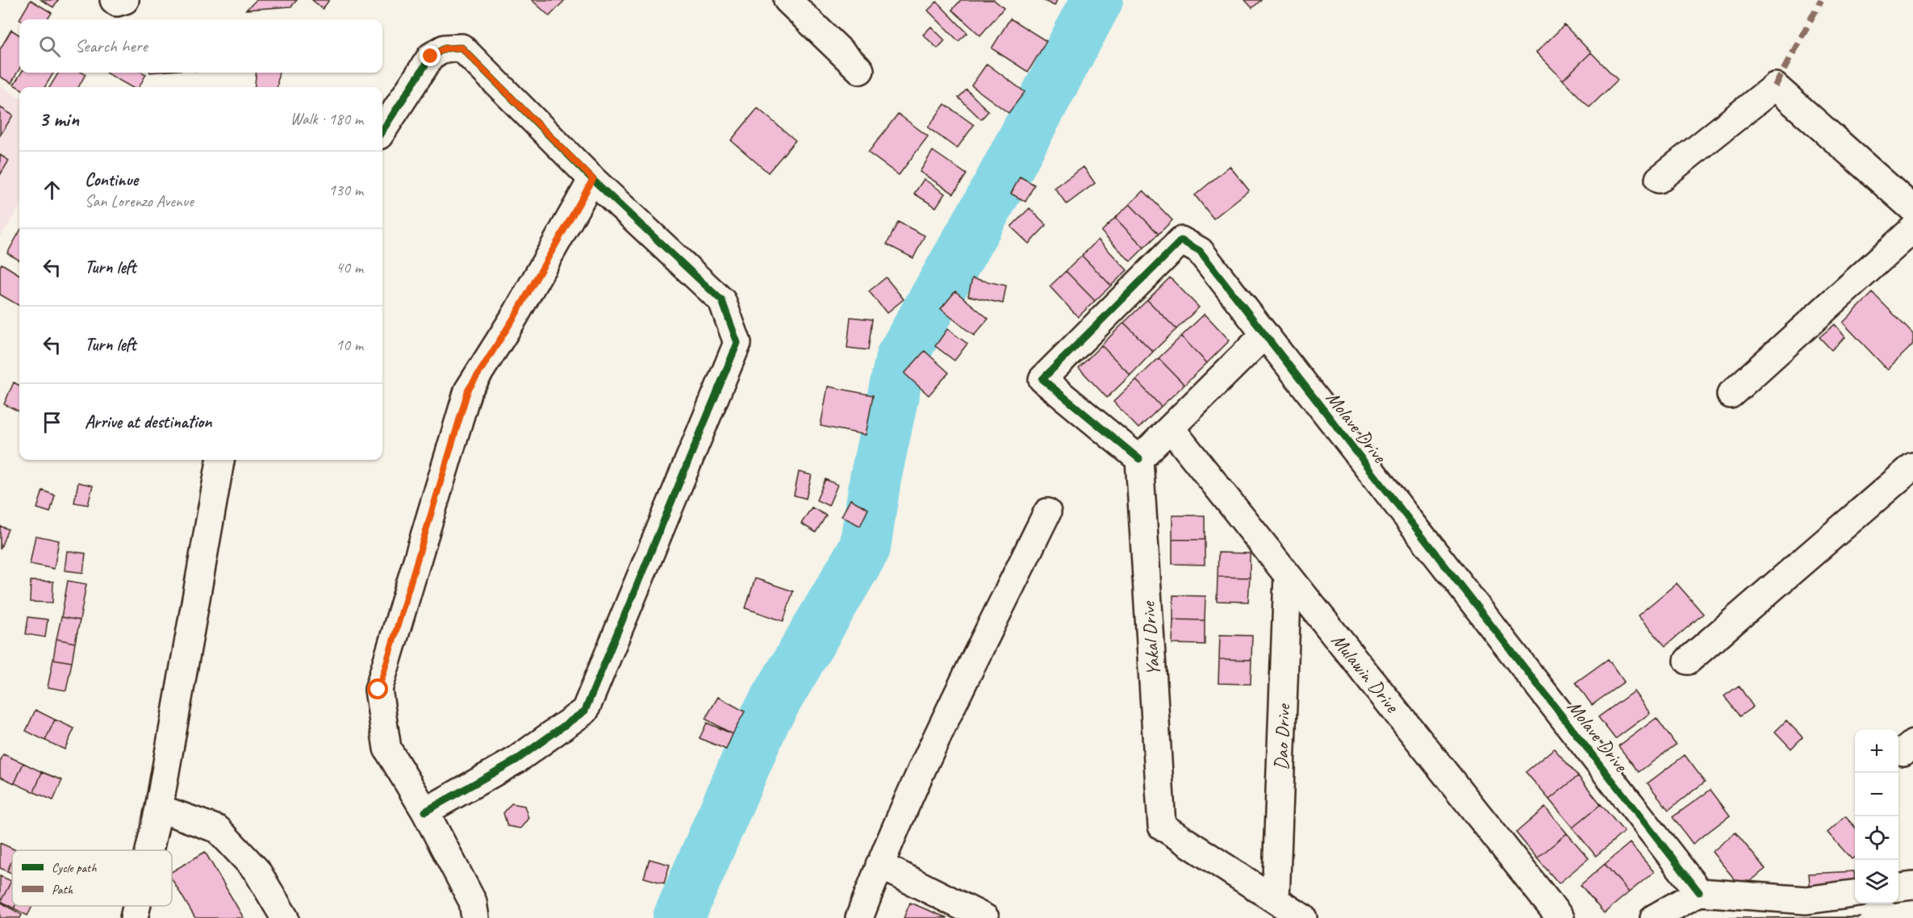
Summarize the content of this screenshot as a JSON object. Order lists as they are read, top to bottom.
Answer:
{
  "streets": {
    "street": [
      "Molave Drive",
      "Yakal Drive",
      "Mulawin Drive",
      "Dao Drive"
    ]
  },
  "crossings": [
    ["Molave Drive", "Yakal Drive"],
    ["Yakal Drive", "Dao Drive"],
    ["Mulawin Drive", "Dao Drive"]
  ],
  "legend": ["Cycle path", "Path"],
  "page": {
    "search": "Search here",
    "heading": ["3 min", "Walk · 180 m"],
    "list": [
      ["Continue", "San Lorenzo Avenue", "130 m"],
      ["Turn left", "40 m"],
      ["Turn left", "10 m"],
      "Arrive at destination"
    ],
    "map_buttons": ["+", "−"]
  }
}
